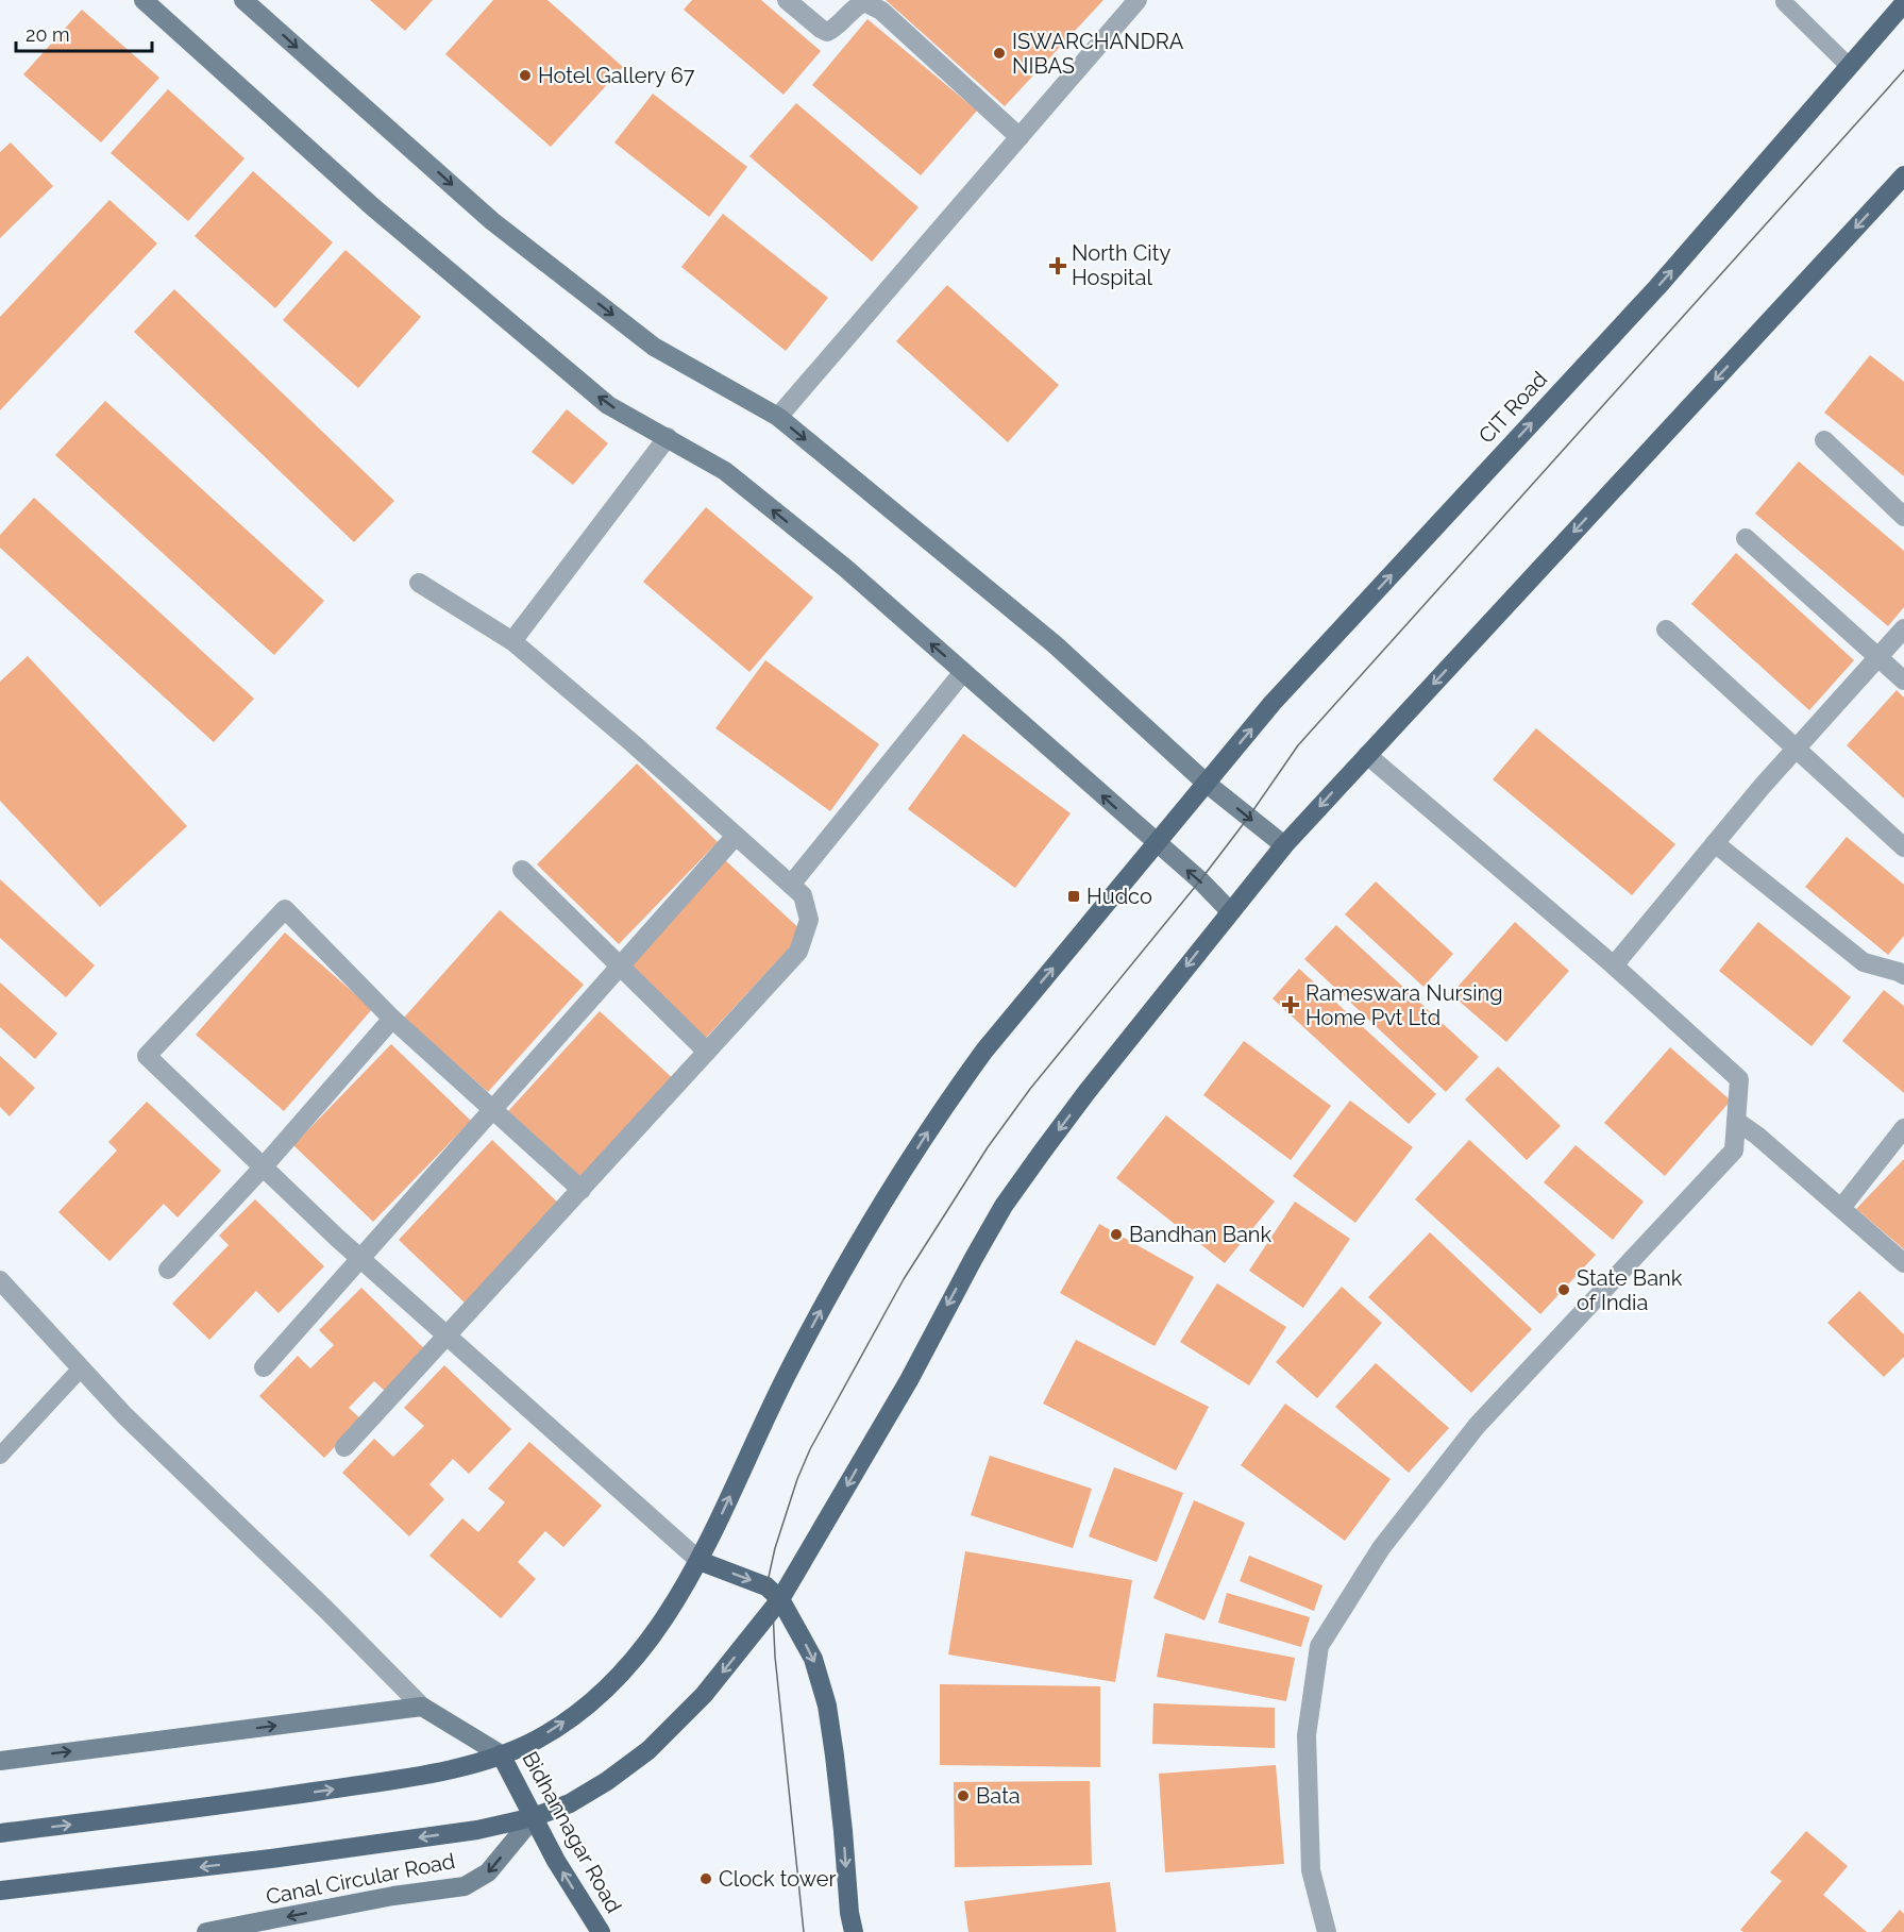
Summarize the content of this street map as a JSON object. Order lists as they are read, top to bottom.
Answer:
{
  "streets": {
    "main road": ["CIT Road", "Bidhannagar Road", "Canal Circular Road"]
  },
  "crossings": [
    ["CIT Road", "Bidhannagar Road"],
    ["Bidhannagar Road", "Canal Circular Road"]
  ],
  "one_way": ["Bidhannagar Road"],
  "places": {
    "other": [
      "ISWARCHANDRA NIBAS",
      "Hotel Gallery 67",
      "Bandhan Bank",
      "State Bank of India",
      "Bata",
      "Clock tower"
    ],
    "health": ["North City Hospital", "Rameswara Nursing Home Pvt Ltd"],
    "transit": ["Hudco"]
  },
  "scale_bar": "20 m"
}
